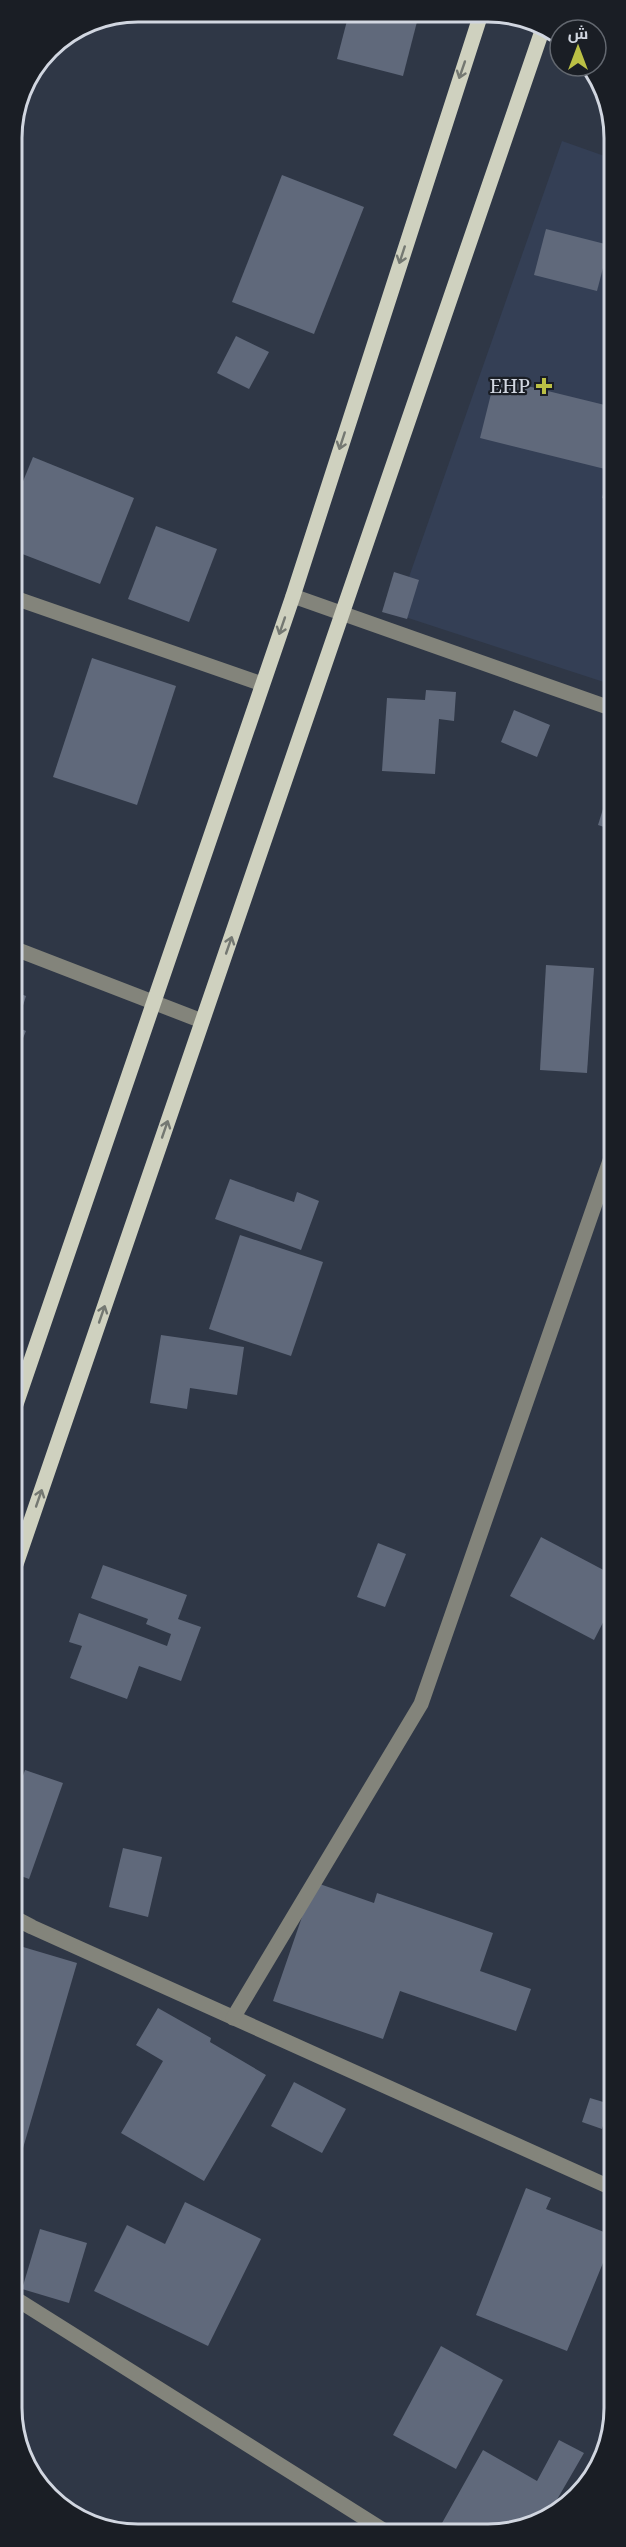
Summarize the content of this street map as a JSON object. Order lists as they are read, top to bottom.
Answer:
{
  "places": {
    "health": ["EHP"]
  },
  "north": "top"
}
